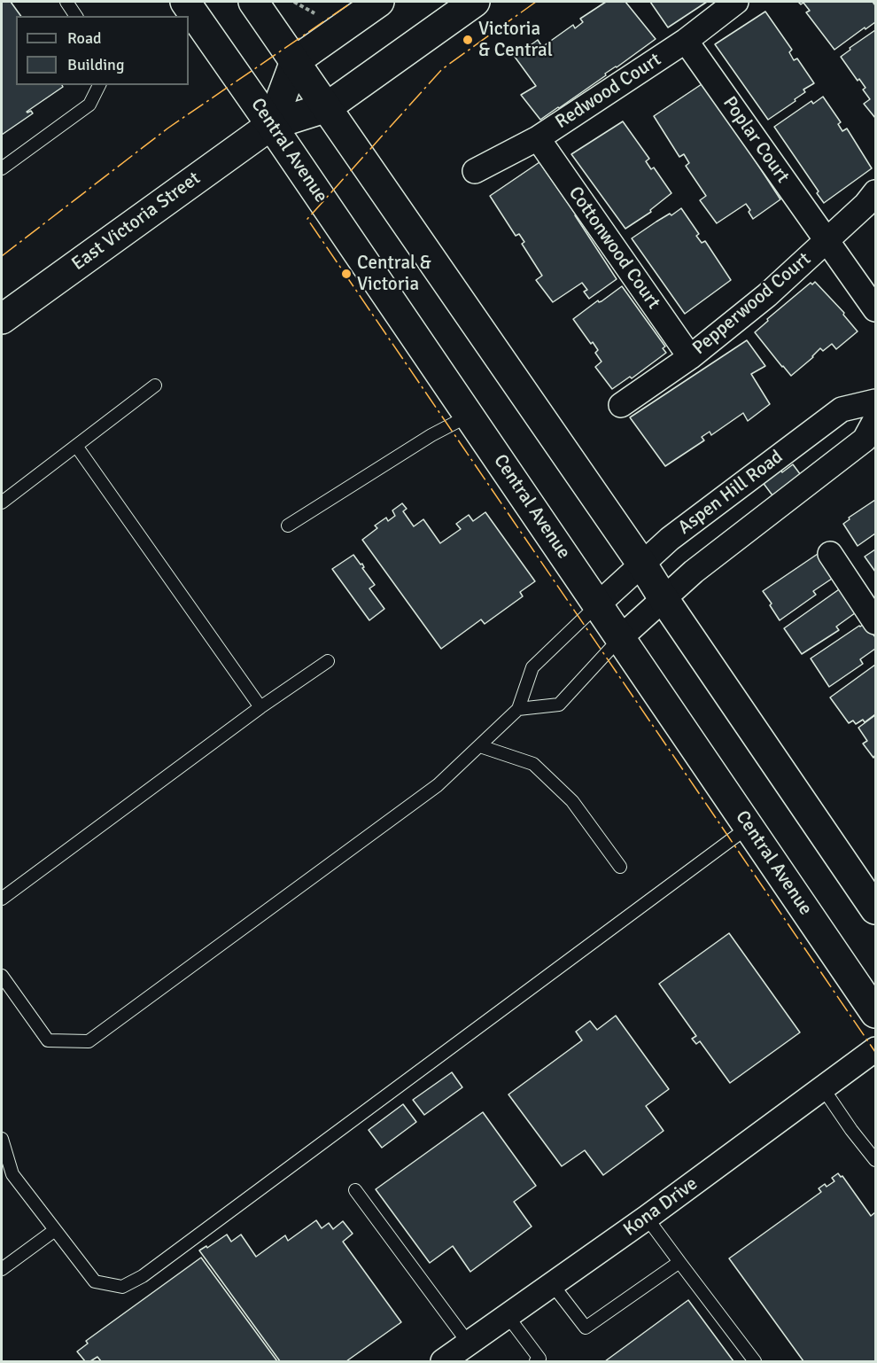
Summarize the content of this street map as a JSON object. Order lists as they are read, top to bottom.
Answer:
{
  "streets": {
    "main road": ["Central Avenue", "East Victoria Street"],
    "street": [
      "Redwood Court",
      "Poplar Court",
      "Cottonwood Court",
      "Pepperwood Court",
      "Aspen Hill Road",
      "Kona Drive"
    ]
  },
  "crossings": [
    ["Redwood Court", "Poplar Court"],
    ["Redwood Court", "Cottonwood Court"],
    ["Poplar Court", "Pepperwood Court"],
    ["Central Avenue", "East Victoria Street"],
    ["Central Avenue", "Aspen Hill Road"],
    ["Cottonwood Court", "Pepperwood Court"]
  ],
  "places": ["Victoria & Central", "Central & Victoria"],
  "legend": ["Road", "Building"]
}
